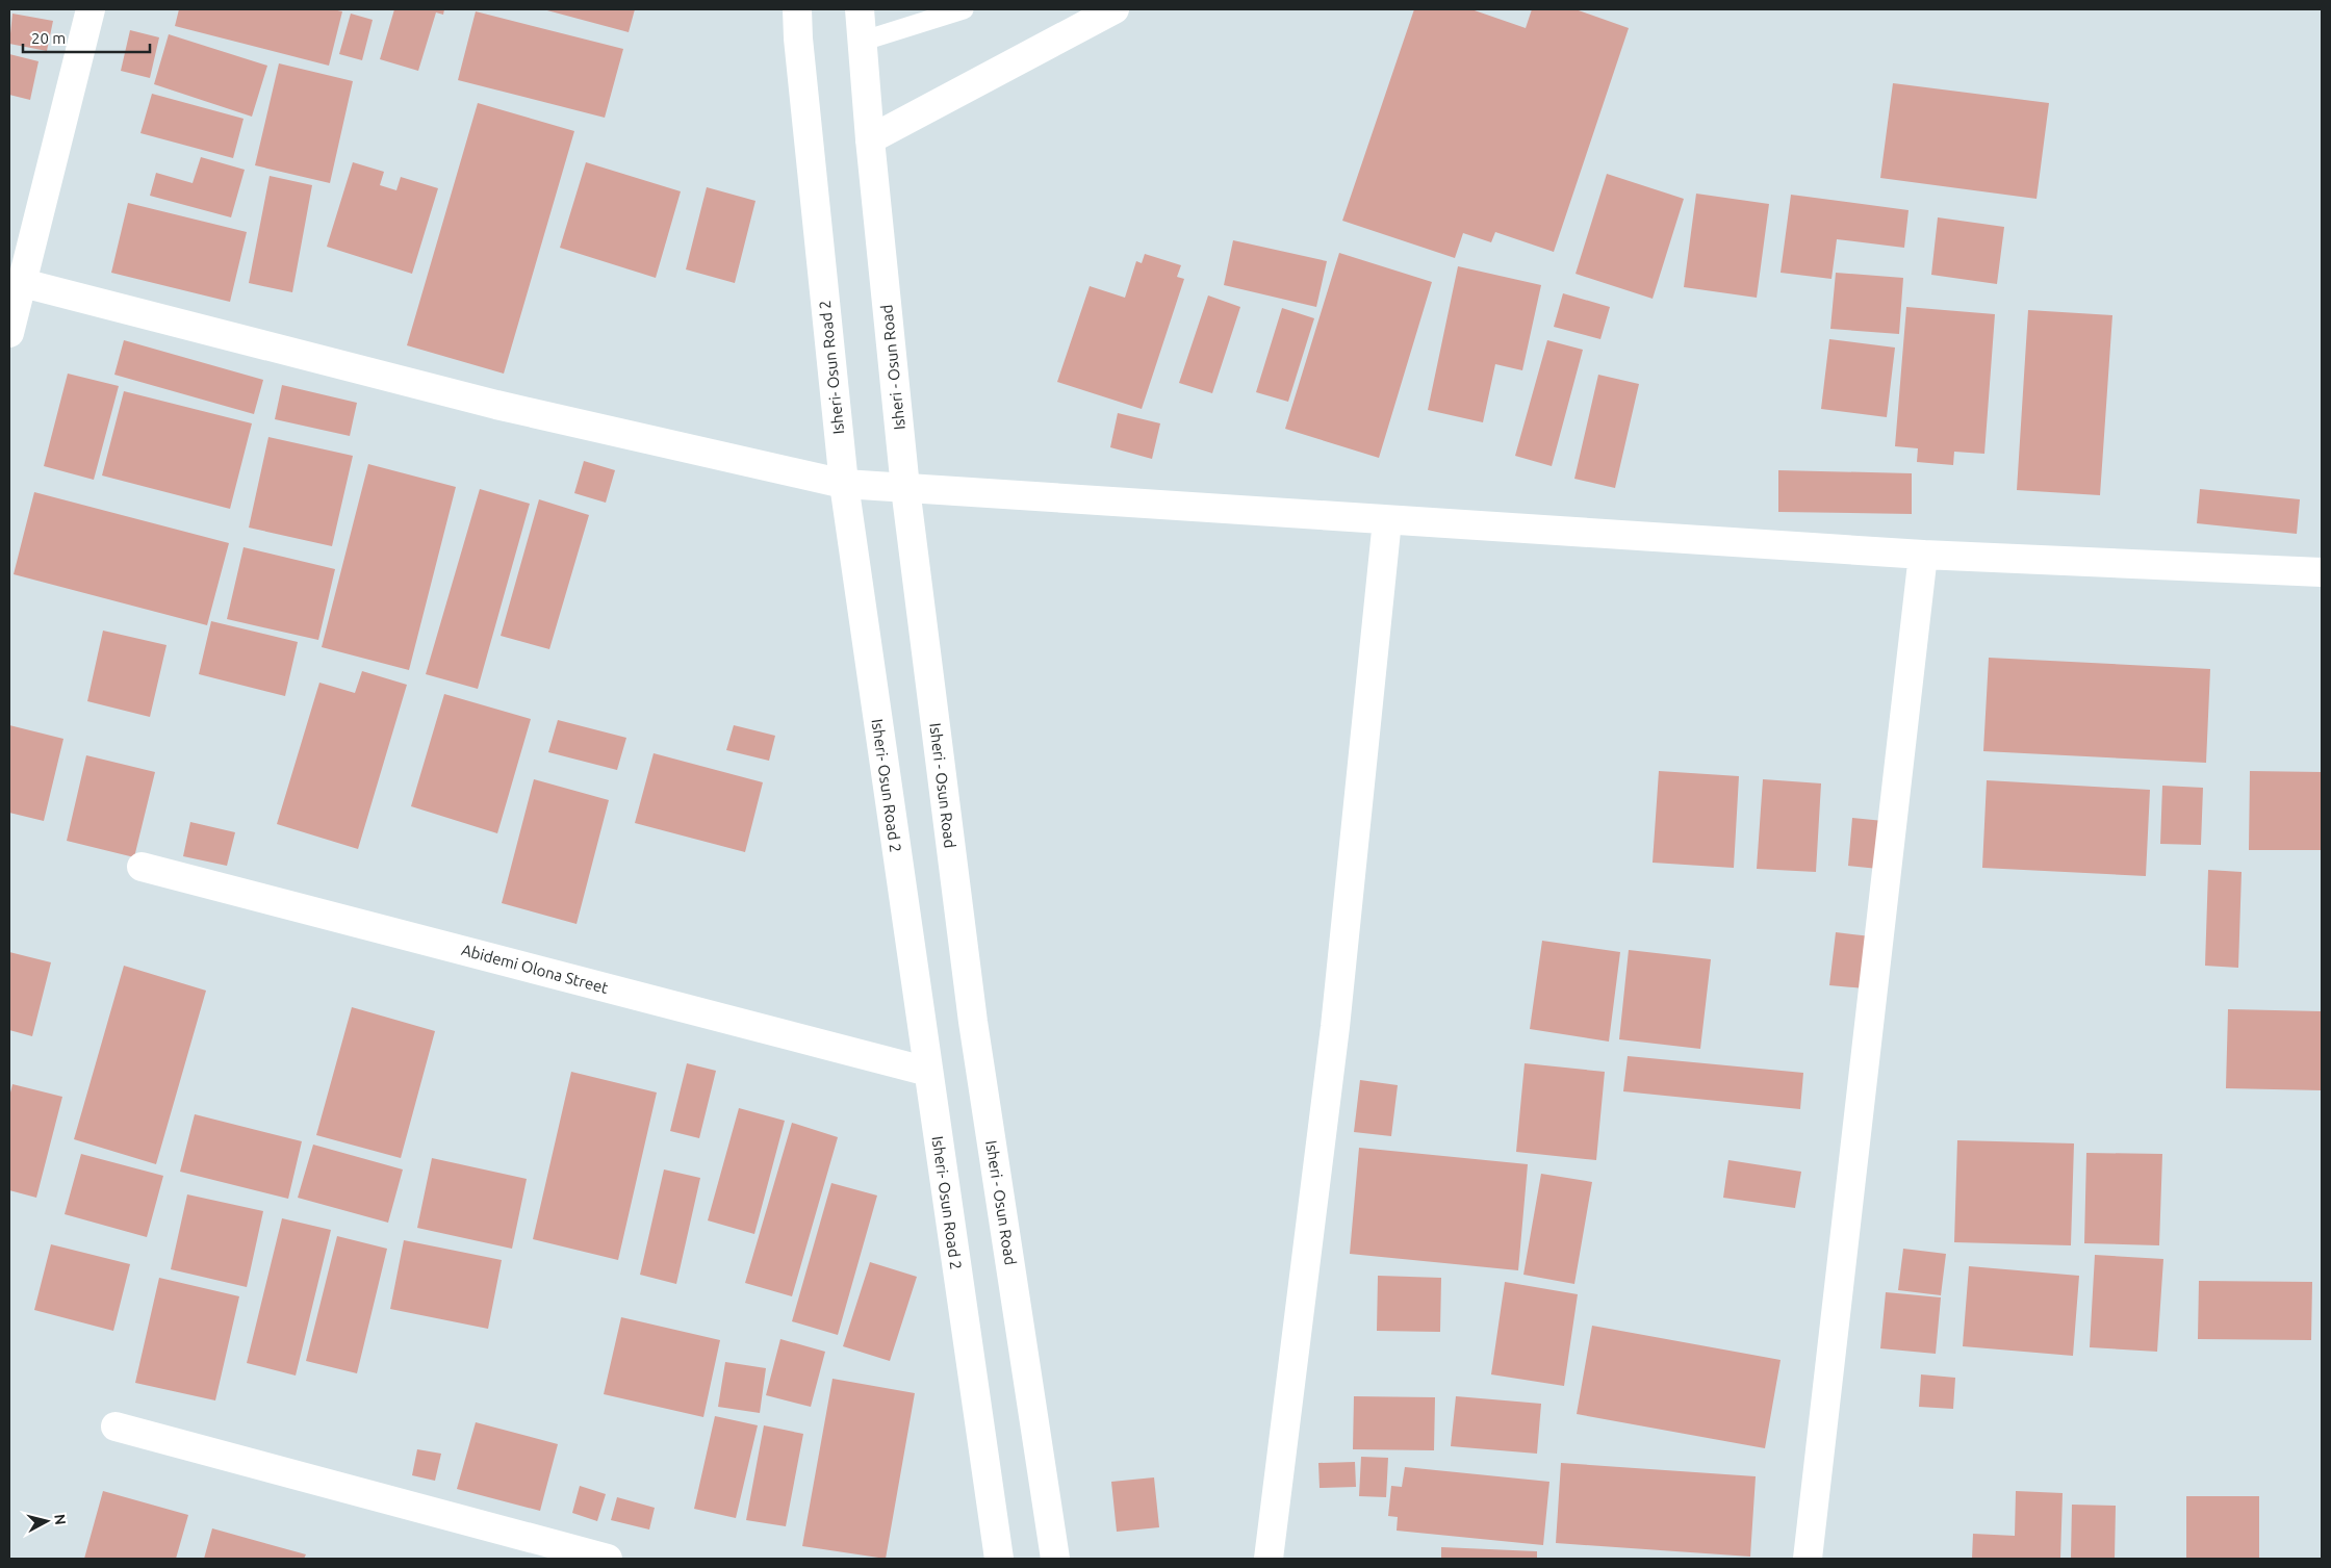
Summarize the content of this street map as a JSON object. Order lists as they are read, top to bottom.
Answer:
{
  "streets": {
    "street": ["Isheri- Osun Road 2", "Isheri - Osun Road", "Abidemi Olona Street"]
  },
  "crossings": [
    ["Isheri- Osun Road 2", "Abidemi Olona Street"]
  ],
  "scale_bar": "20 m",
  "north": "right"
}
